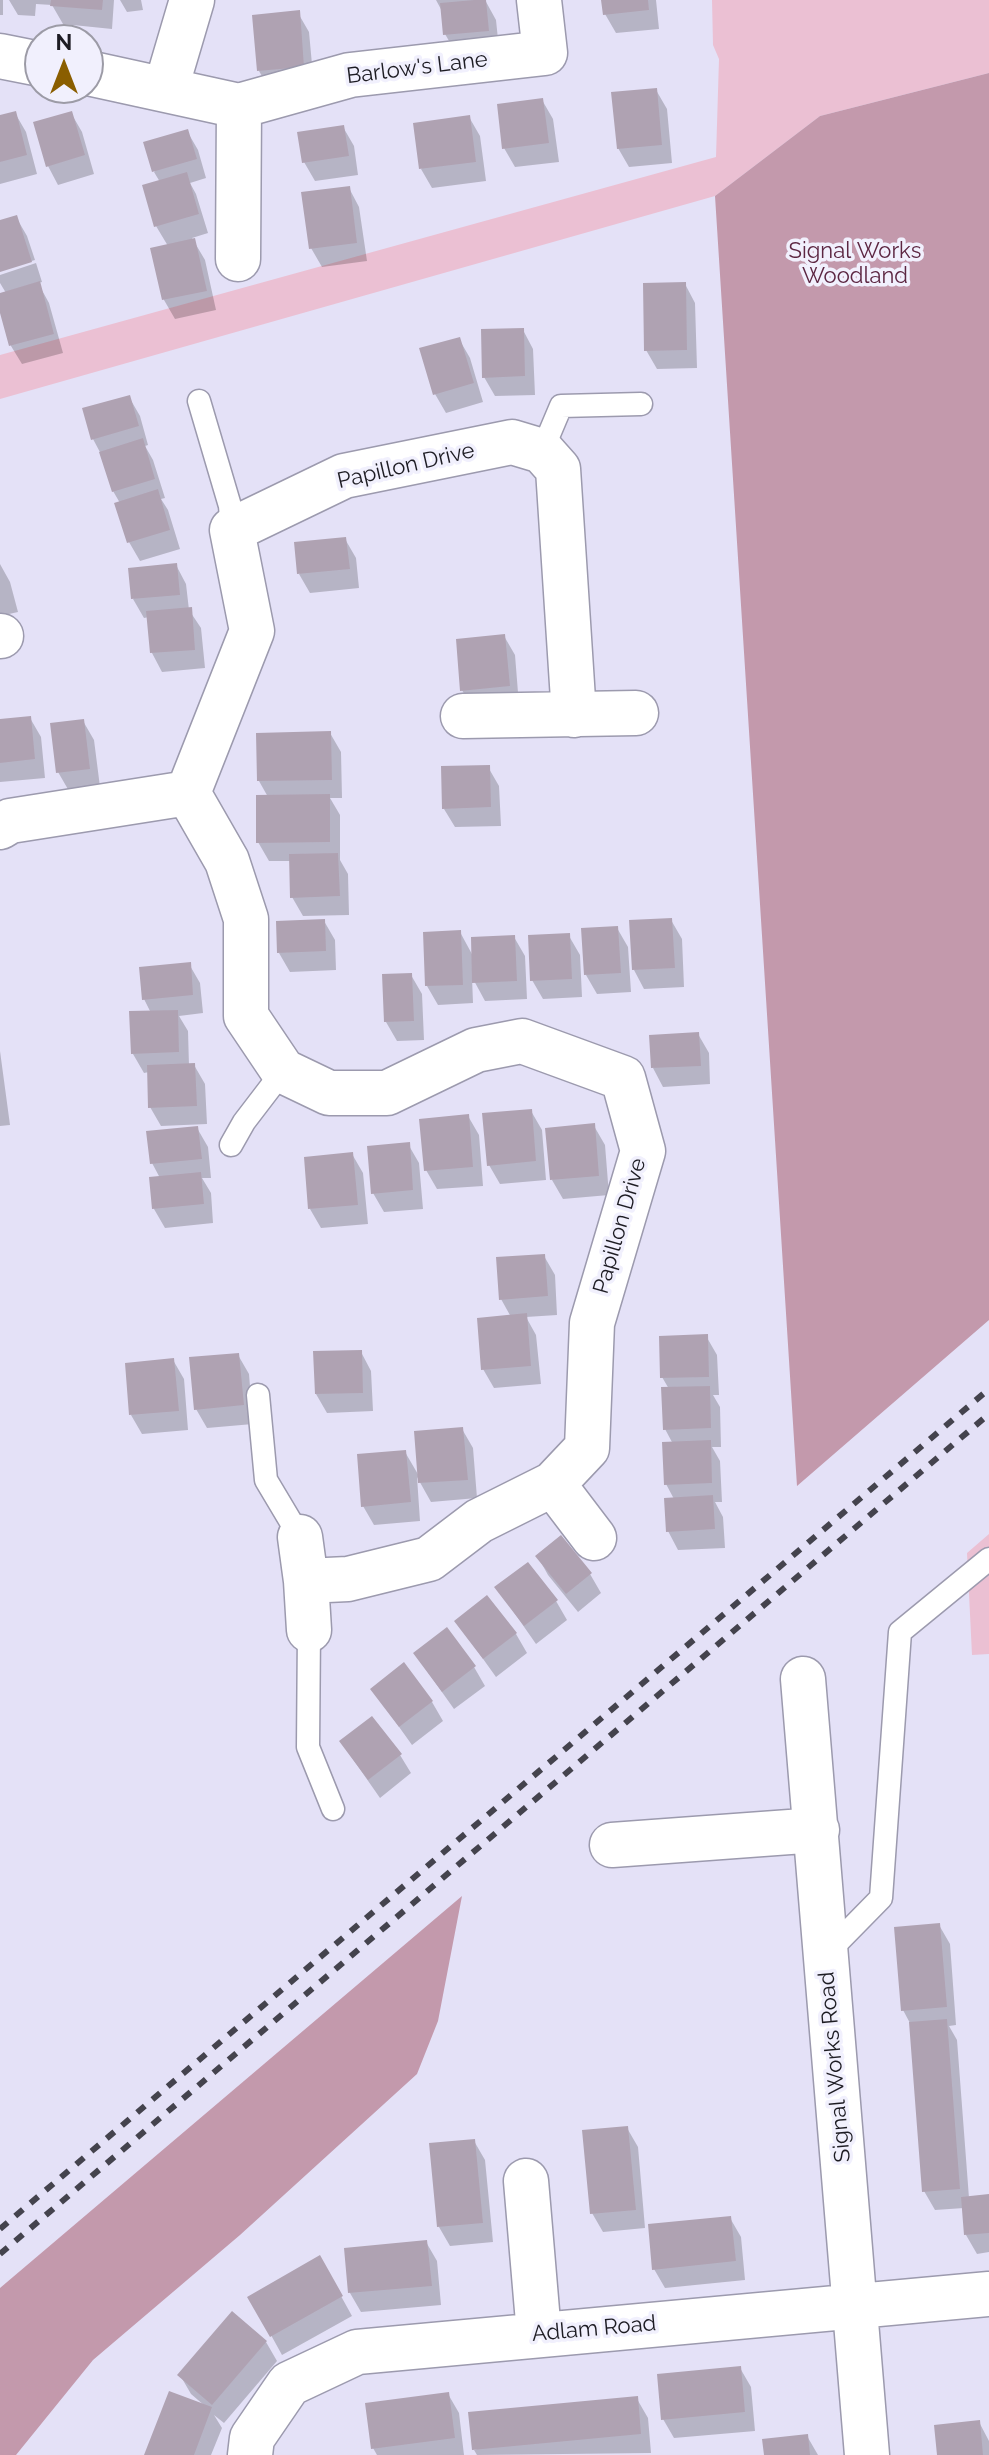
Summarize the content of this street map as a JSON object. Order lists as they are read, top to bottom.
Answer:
{
  "streets": {
    "street": [
      "Barlow's Lane",
      "Papillon Drive",
      "Signal Works Road",
      "Adlam Road"
    ]
  },
  "crossings": [
    ["Signal Works Road", "Adlam Road"]
  ],
  "parks": ["Signal Works Woodland"],
  "north": "top"
}
